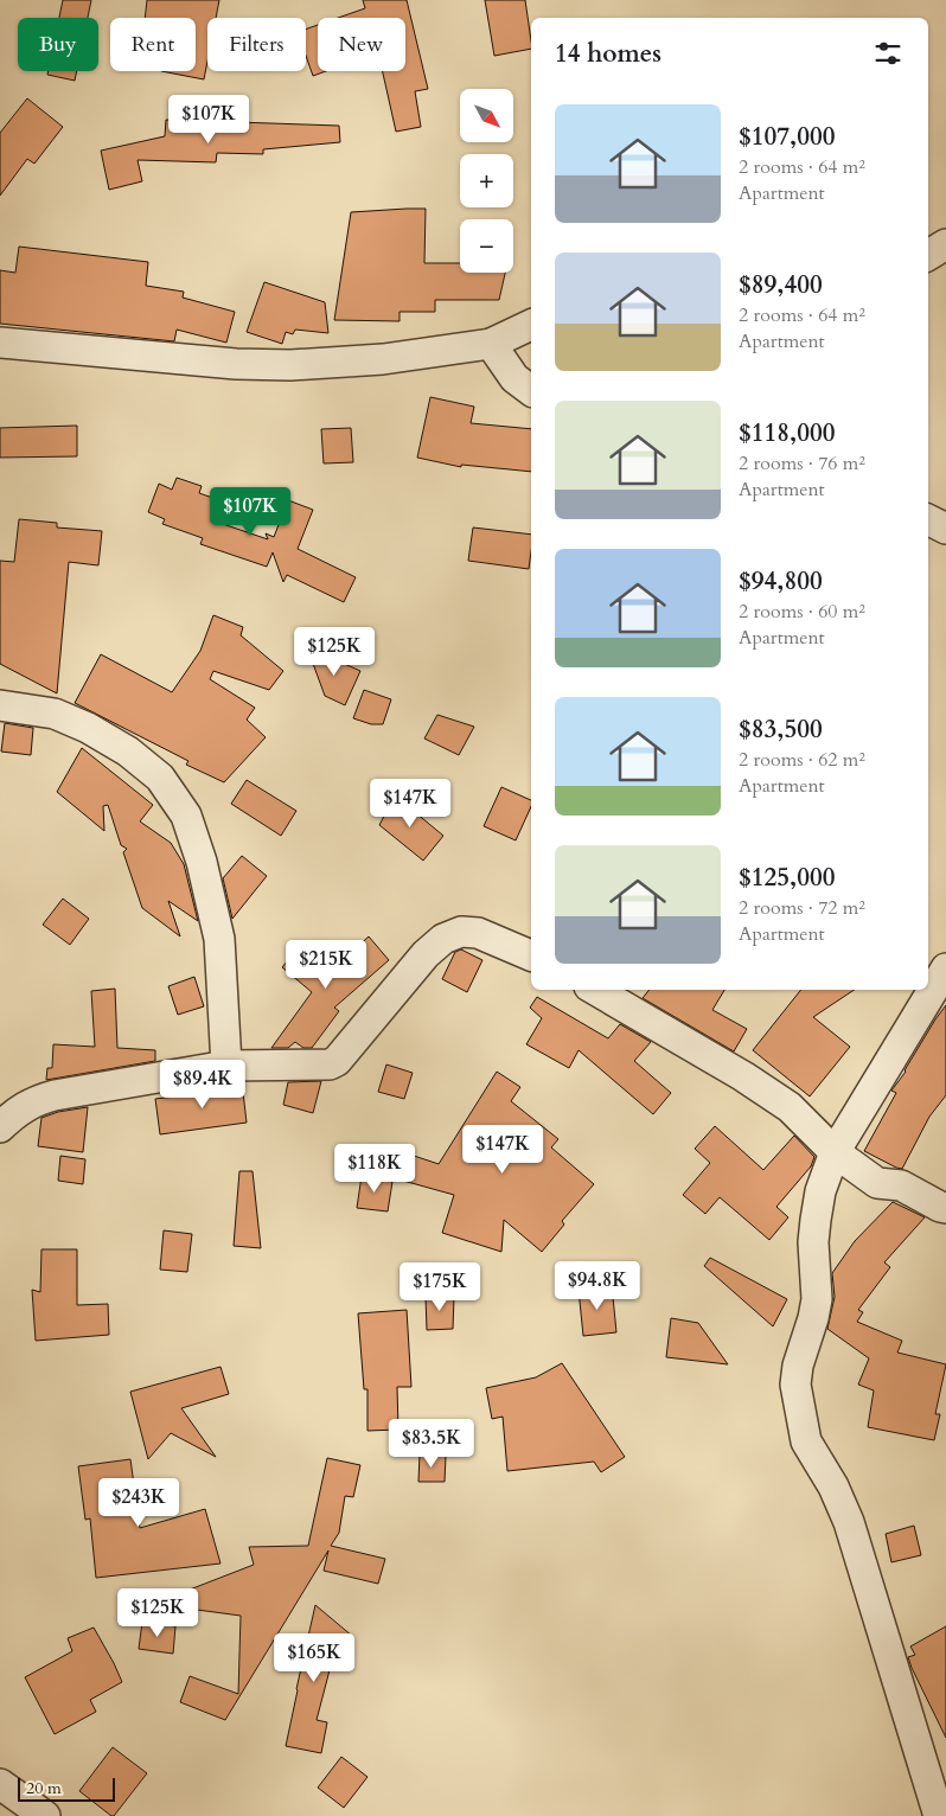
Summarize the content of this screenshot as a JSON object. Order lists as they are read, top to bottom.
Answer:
{
  "scale_bar": "20 m",
  "north": "bottom right",
  "page": {
    "chip": [
      "Buy",
      "Rent",
      "Filters",
      "New"
    ],
    "heading": "14 homes",
    "map_buttons": ["+", "−"],
    "list": [
      {
        "name": "$107,000",
        "note": "2 rooms · 64 m² · Apartment"
      },
      {
        "name": "$89,400",
        "note": "2 rooms · 64 m² · Apartment"
      },
      {
        "name": "$118,000",
        "note": "2 rooms · 76 m² · Apartment"
      },
      {
        "name": "$94,800",
        "note": "2 rooms · 60 m² · Apartment"
      },
      {
        "name": "$83,500",
        "note": "2 rooms · 62 m² · Apartment"
      },
      {
        "name": "$125,000",
        "note": "2 rooms · 72 m² · Apartment"
      }
    ],
    "price": [
      "$107K",
      "$107K",
      "$125K",
      "$147K",
      "$215K",
      "$89.4K",
      "$147K",
      "$118K",
      "$94.8K",
      "$175K",
      "$83.5K",
      "$243K",
      "$125K",
      "$165K"
    ],
    "scale": "20 m"
  }
}
